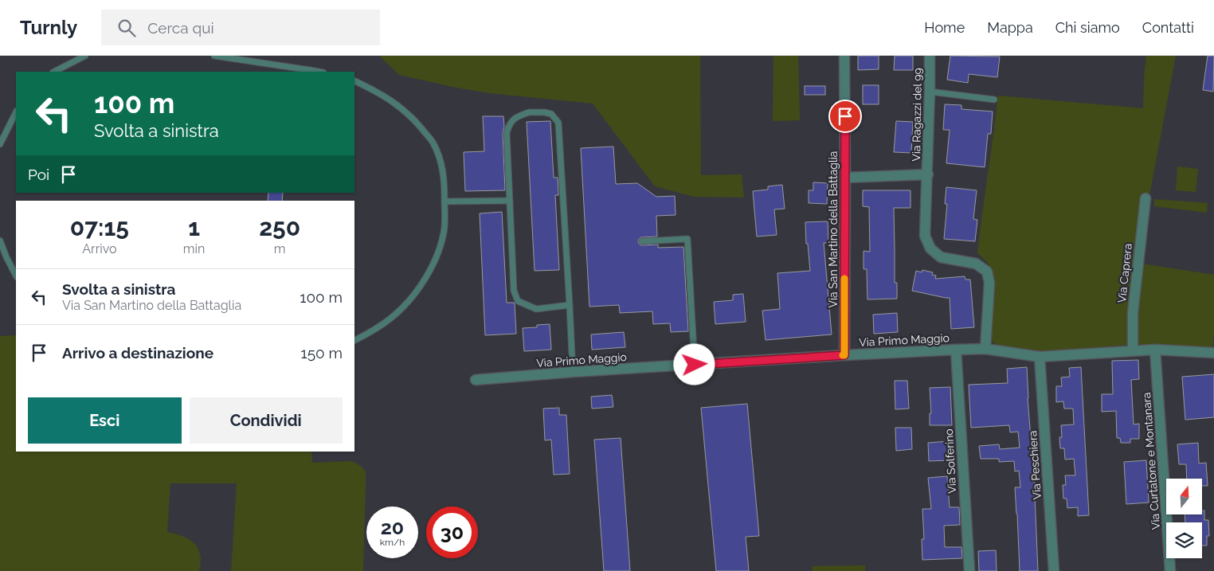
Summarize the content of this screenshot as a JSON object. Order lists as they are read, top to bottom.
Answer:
{
  "streets": {
    "street": [
      "Via Ragazzi del 99",
      "Via San Martino della Battaglia",
      "Via Caprera",
      "Via Primo Maggio",
      "Via Solferino",
      "Via Curtatone e Montanara",
      "Via Peschiera"
    ]
  },
  "crossings": [
    ["Via Ragazzi del 99", "Via Primo Maggio"],
    ["Via San Martino della Battaglia", "Via Primo Maggio"],
    ["Via Caprera", "Via Primo Maggio"],
    ["Via Primo Maggio", "Via Solferino"],
    ["Via Primo Maggio", "Via Curtatone e Montanara"],
    ["Via Primo Maggio", "Via Peschiera"]
  ],
  "north": "top",
  "page": {
    "header": "Turnly",
    "search": "Cerca qui",
    "nav": [
      "Home",
      "Mappa",
      "Chi siamo",
      "Contatti"
    ],
    "turn": ["100 m", "Svolta a sinistra"],
    "then": "Poi",
    "eta": [
      "07:15",
      "Arrivo",
      "1",
      "min",
      "250",
      "m"
    ],
    "list": [
      {
        "name": "Svolta a sinistra",
        "note": "Via San Martino della Battaglia",
        "value": "100 m"
      },
      {
        "name": "Arrivo a destinazione",
        "value": "150 m"
      }
    ],
    "buttons": ["Esci", "Condividi"],
    "speed": "20 km/h",
    "limit": "30"
  }
}
